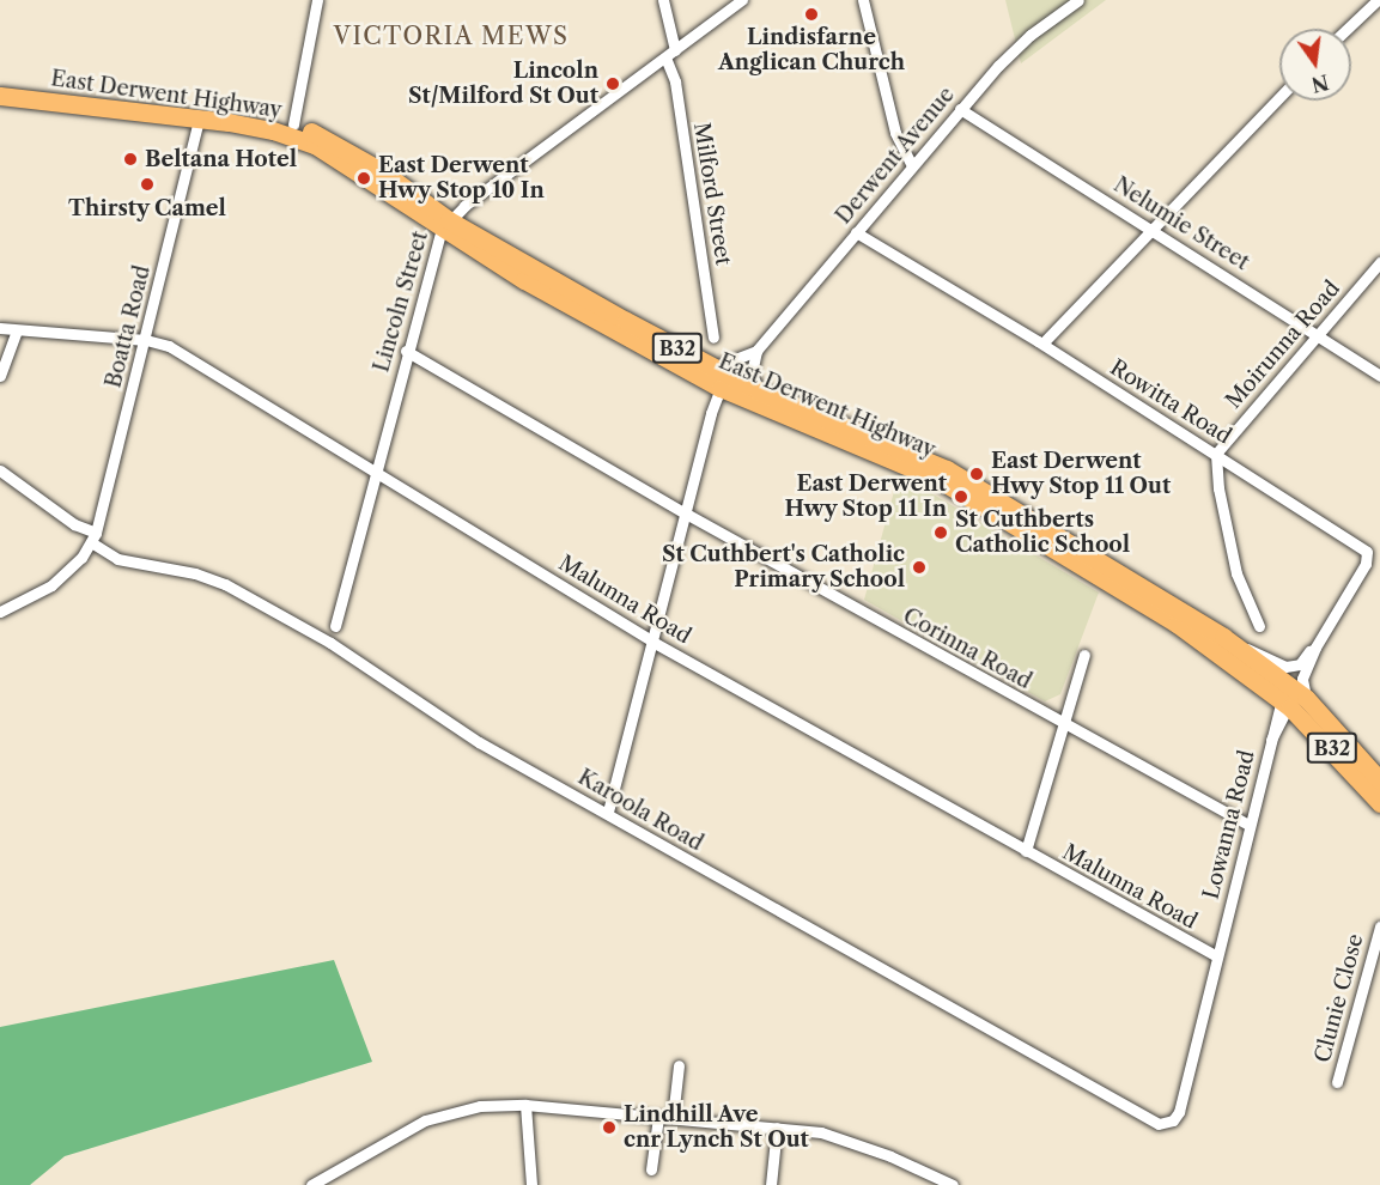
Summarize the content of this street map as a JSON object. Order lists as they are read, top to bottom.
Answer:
{
  "streets": {
    "main road": ["East Derwent Highway", "B32"],
    "street": [
      "Derwent Avenue",
      "Milford Street",
      "Nelumie Street",
      "Lincoln Street",
      "Boatta Road",
      "Moirunna Road",
      "Rowitta Road",
      "Malunna Road",
      "Corinna Road",
      "Karoola Road",
      "Lowanna Road",
      "Clunie Close"
    ]
  },
  "crossings": [
    ["East Derwent Highway", "Lincoln Street"],
    ["East Derwent Highway", "Boatta Road"],
    ["East Derwent Highway", "Rowitta Road"],
    ["East Derwent Highway", "Lowanna Road"],
    ["Derwent Avenue", "Nelumie Street"],
    ["Derwent Avenue", "Rowitta Road"],
    ["Milford Street", "Lincoln Street"],
    ["Nelumie Street", "Moirunna Road"],
    ["Lincoln Street", "Malunna Road"],
    ["Lincoln Street", "Corinna Road"],
    ["Boatta Road", "Malunna Road"],
    ["Boatta Road", "Karoola Road"],
    ["Moirunna Road", "Rowitta Road"],
    ["Rowitta Road", "Lowanna Road"],
    ["Malunna Road", "Lowanna Road"],
    ["Corinna Road", "Lowanna Road"],
    ["Karoola Road", "Lowanna Road"]
  ],
  "districts": ["VICTORIA MEWS"],
  "places": [
    "Lindisfarne Anglican Church",
    "Lincoln St/Milford St Out",
    "Beltana Hotel",
    "East Derwent Hwy Stop 10 In",
    "Thirsty Camel",
    "East Derwent Hwy Stop 11 Out",
    "East Derwent Hwy Stop 11 In",
    "St Cuthberts Catholic School",
    "St Cuthbert's Catholic Primary School",
    "Lindhill Ave cnr Lynch St Out"
  ],
  "north": "bottom"
}
